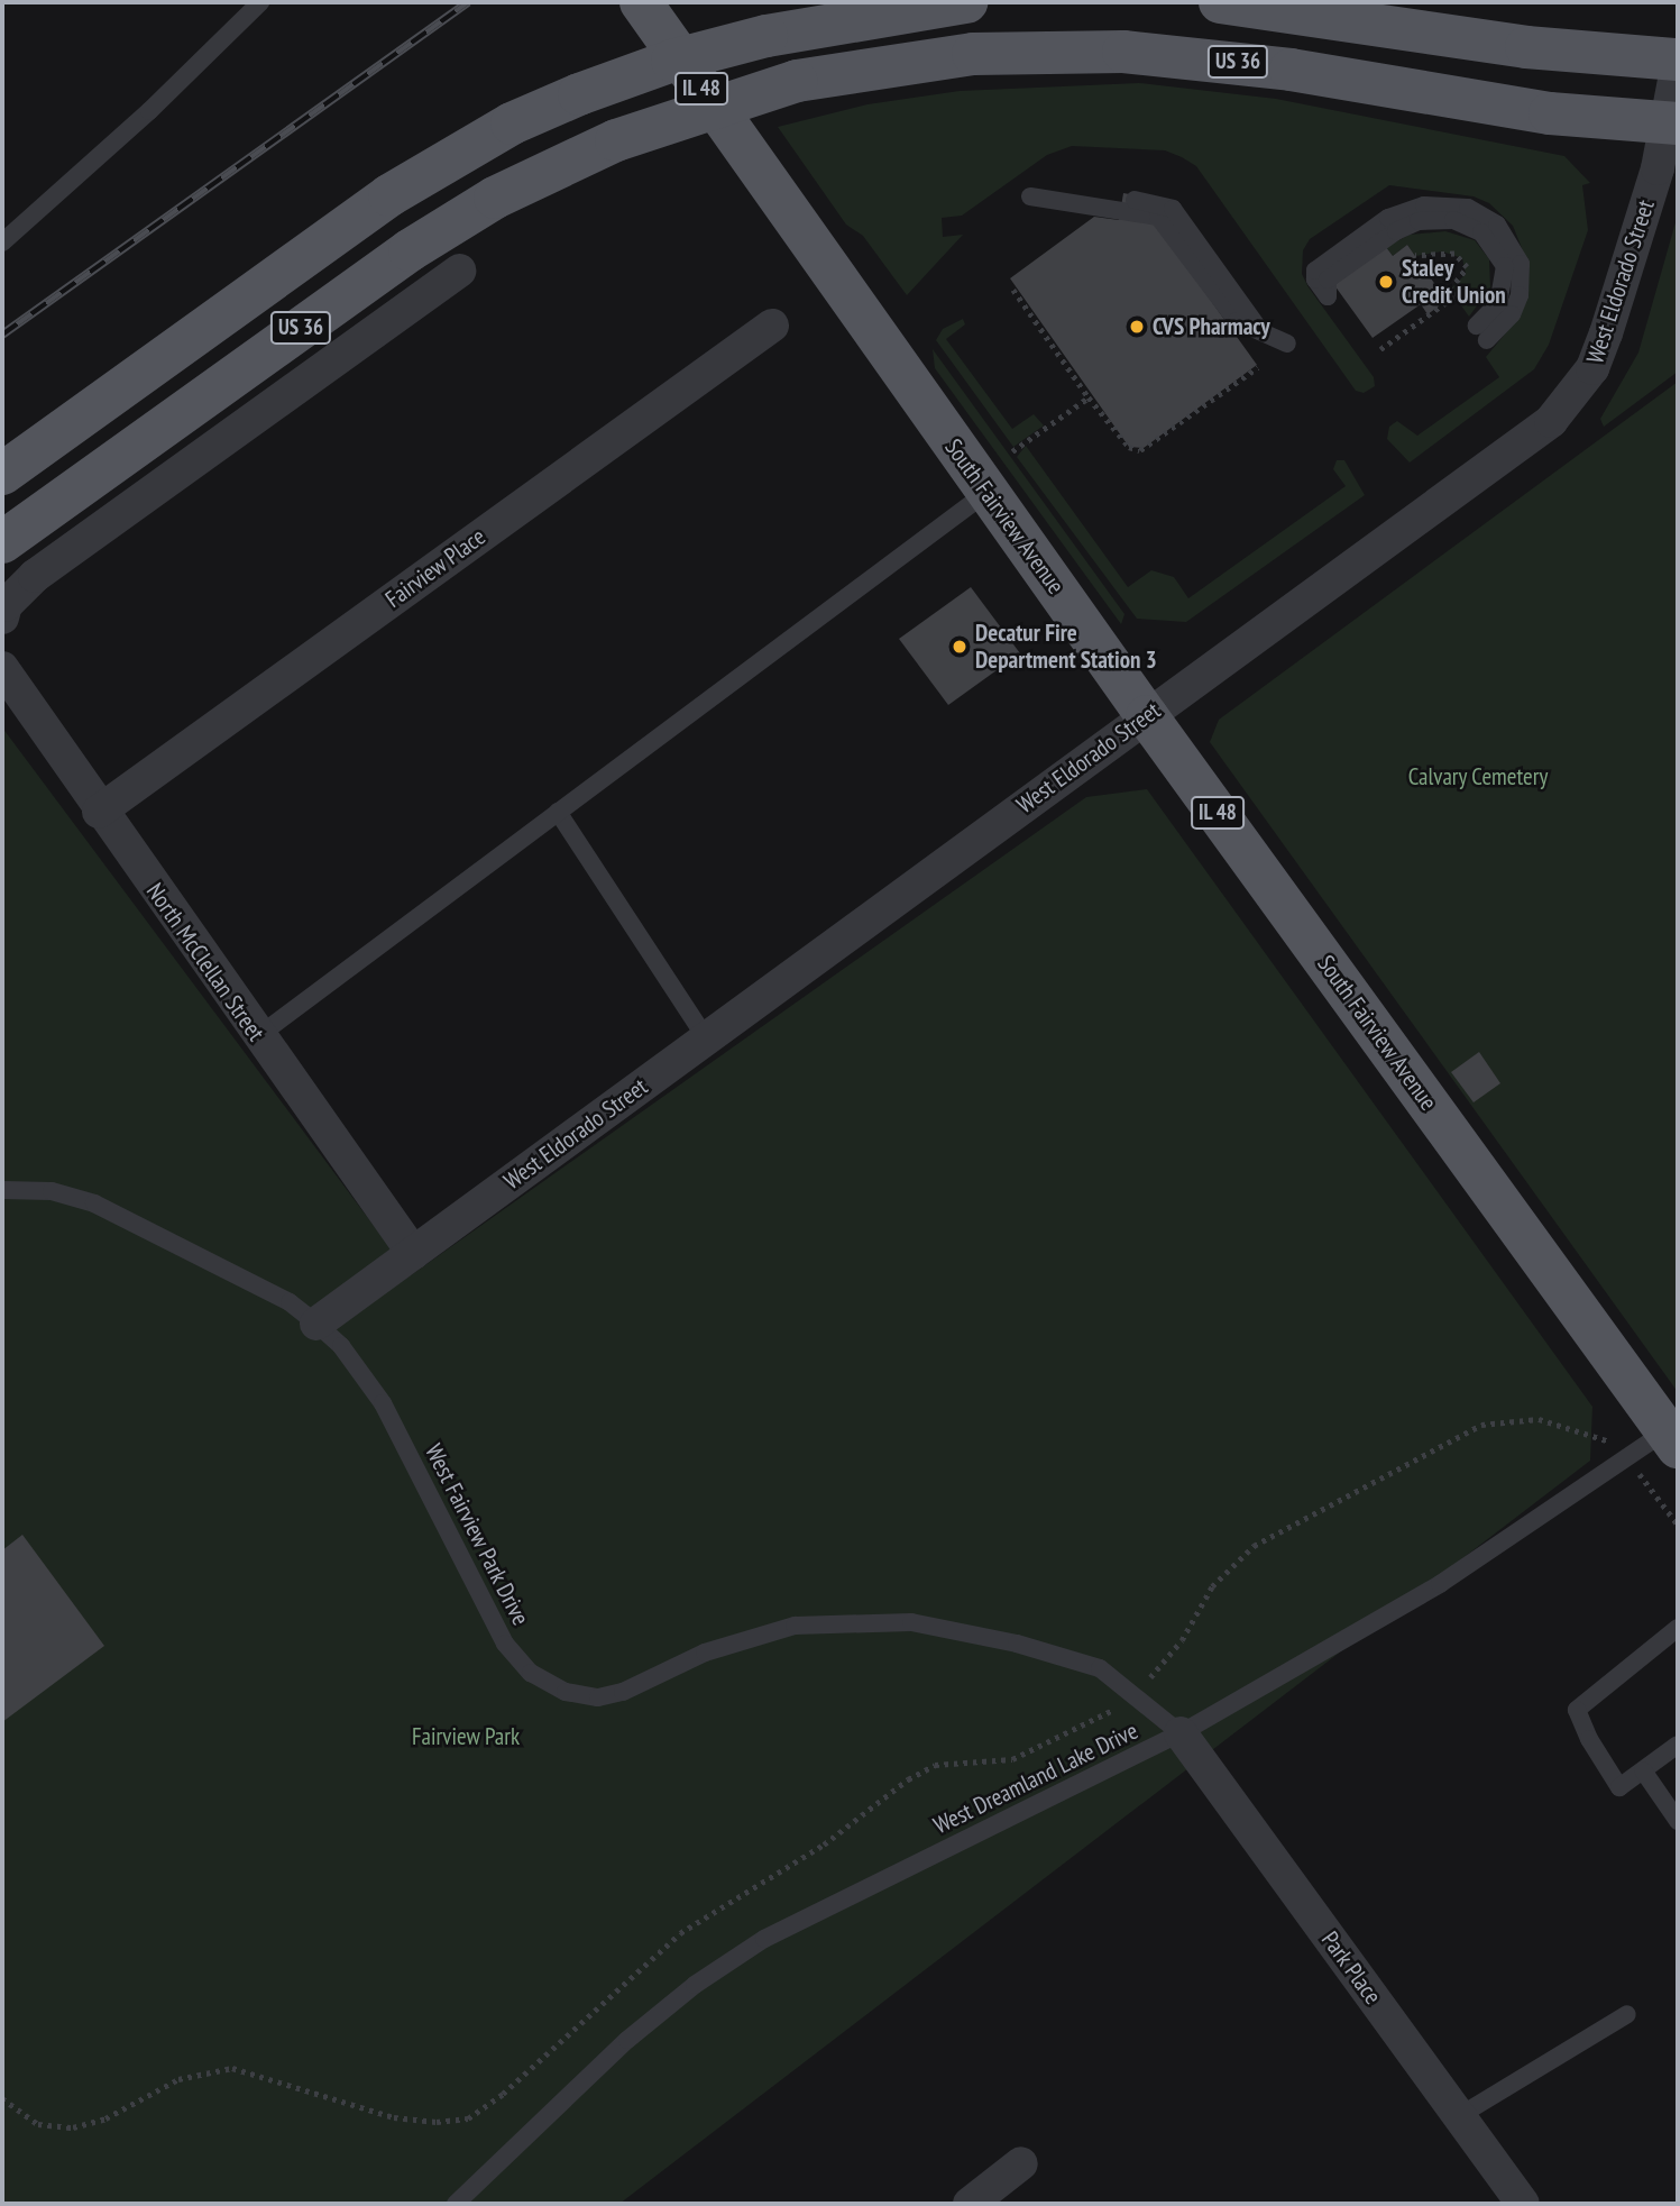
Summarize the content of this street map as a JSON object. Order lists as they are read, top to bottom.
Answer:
{
  "streets": {
    "main road": ["US 36", "IL 48", "South Fairview Avenue"],
    "street": [
      "West Eldorado Street",
      "Fairview Place",
      "North McClellan Street",
      "Park Place"
    ],
    "lane": ["West Fairview Park Drive", "West Dreamland Lake Drive"]
  },
  "crossings": [
    ["US 36", "West Eldorado Street"],
    ["West Eldorado Street", "South Fairview Avenue"],
    ["West Eldorado Street", "North McClellan Street"],
    ["West Eldorado Street", "West Fairview Park Drive"],
    ["South Fairview Avenue", "West Dreamland Lake Drive"],
    ["Fairview Place", "North McClellan Street"],
    ["West Fairview Park Drive", "West Dreamland Lake Drive"],
    ["West Fairview Park Drive", "Park Place"],
    ["West Dreamland Lake Drive", "Park Place"]
  ],
  "parks": ["Calvary Cemetery", "Fairview Park"],
  "places": ["Staley Credit Union", "CVS Pharmacy", "Decatur Fire Department Station 3"]
}
